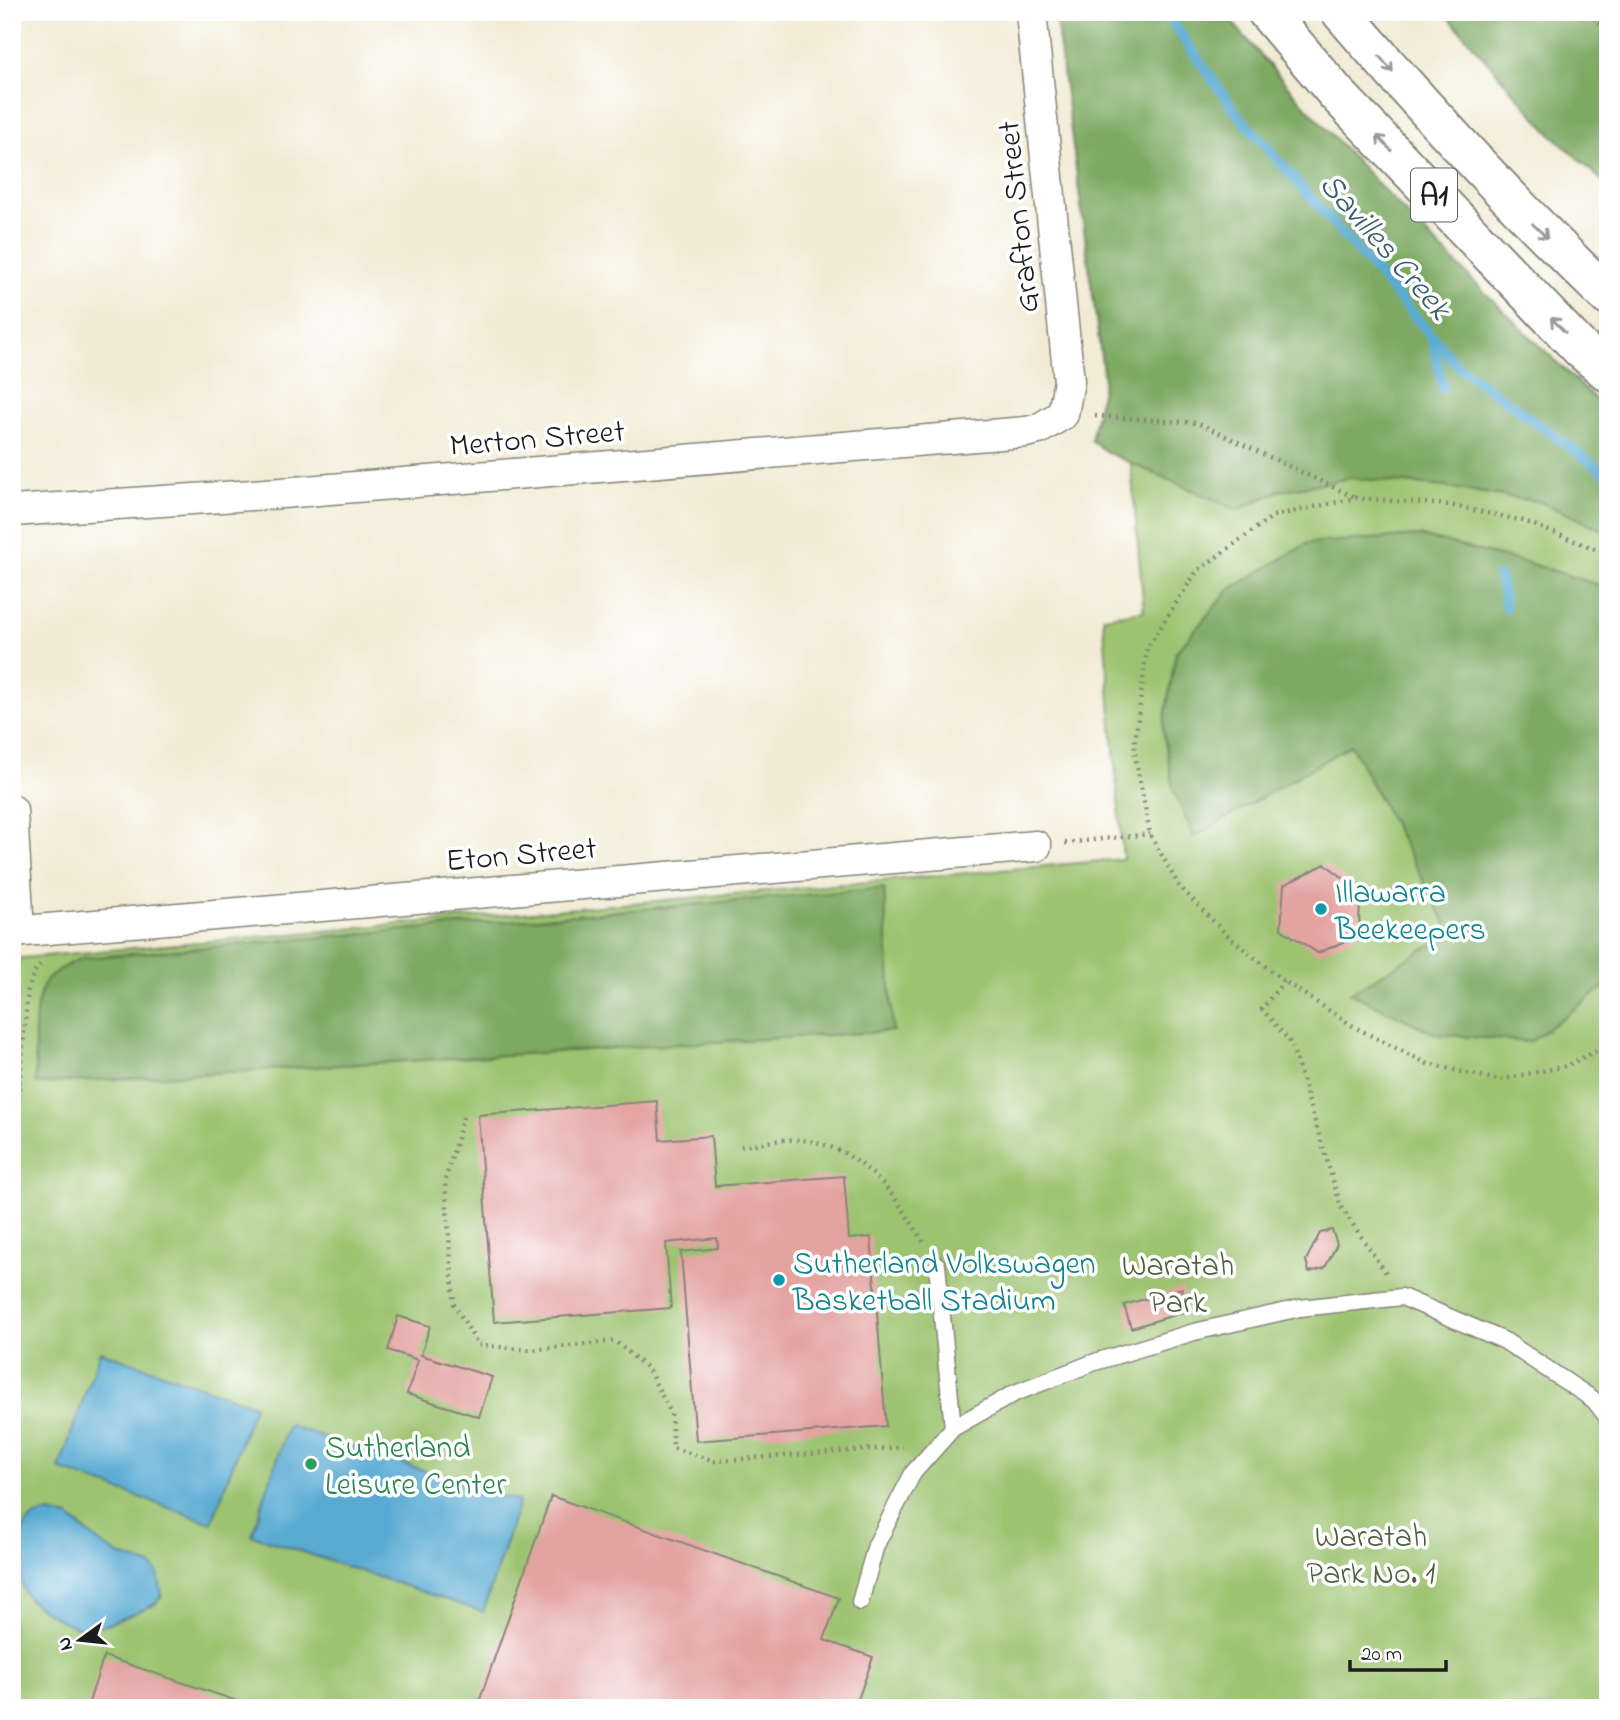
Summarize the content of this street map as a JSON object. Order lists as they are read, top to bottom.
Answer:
{
  "streets": {
    "highway": ["A1"],
    "street": ["Grafton Street", "Merton Street", "Eton Street"]
  },
  "crossings": [
    ["Grafton Street", "Merton Street"]
  ],
  "water": ["Savilles Creek"],
  "parks": ["Waratah Park", "Waratah Park No. 1"],
  "places": ["Illawarra Beekeepers", "Sutherland Volkswagen Basketball Stadium", "Sutherland Leisure Center"],
  "scale_bar": "20 m",
  "north": "left"
}
